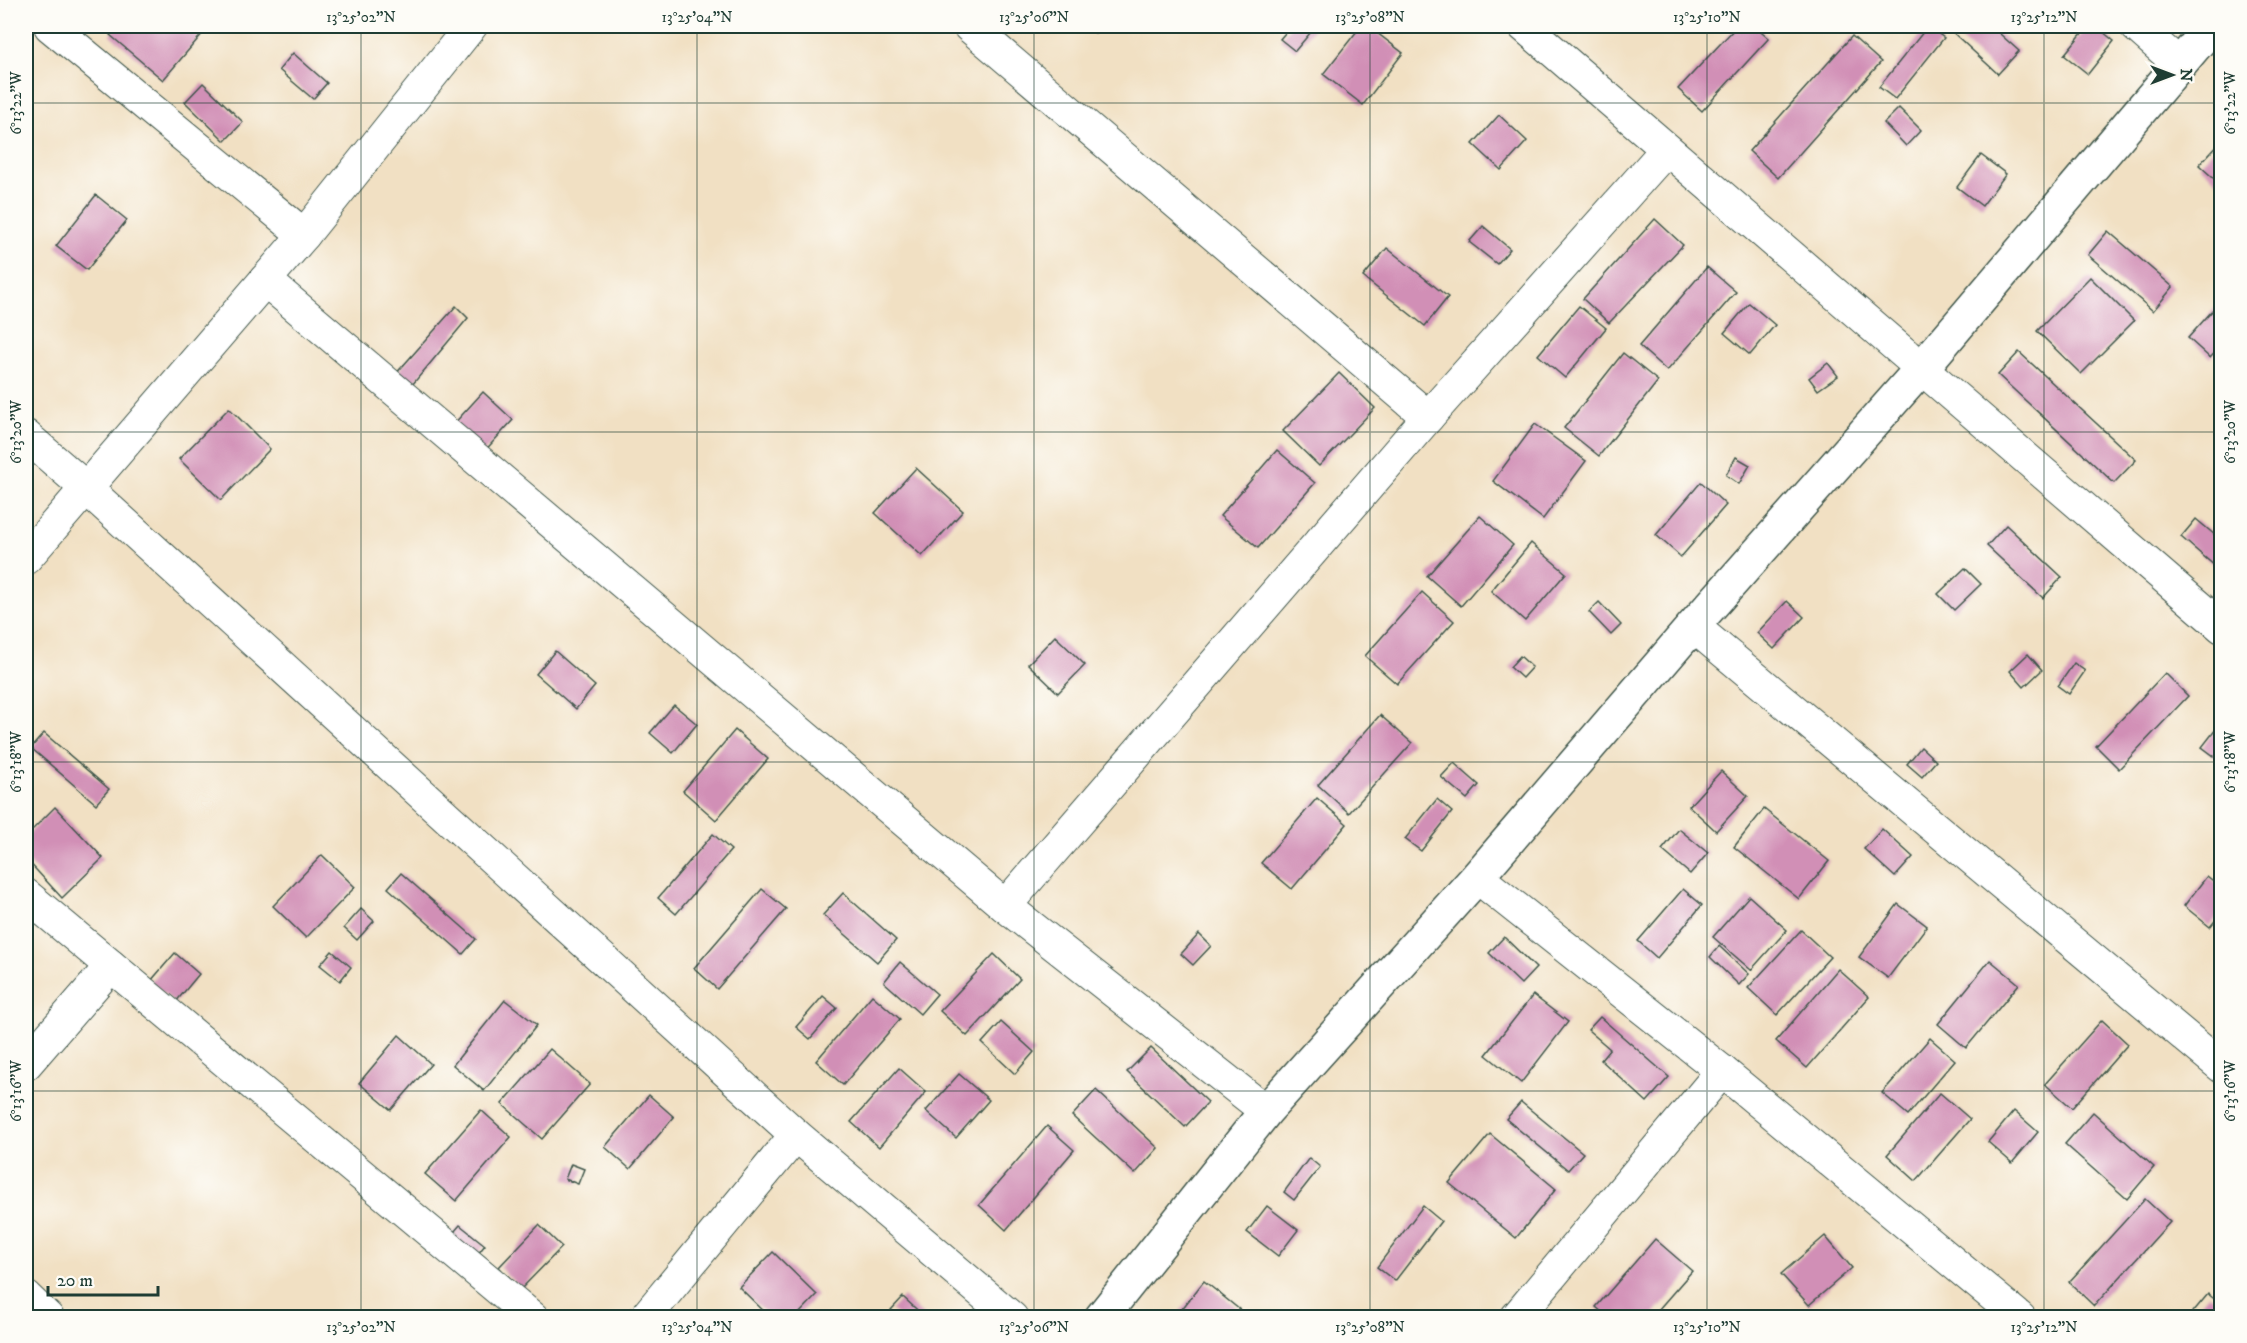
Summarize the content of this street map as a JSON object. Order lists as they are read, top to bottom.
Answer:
{
  "scale_bar": "20 m",
  "north": "right",
  "coordinates": [
    "13°25'02\"N",
    "13°25'04\"N",
    "13°25'06\"N",
    "13°25'08\"N",
    "13°25'10\"N",
    "13°25'12\"N",
    "6°13'22\"W",
    "6°13'20\"W",
    "6°13'18\"W",
    "6°13'16\"W"
  ]
}
